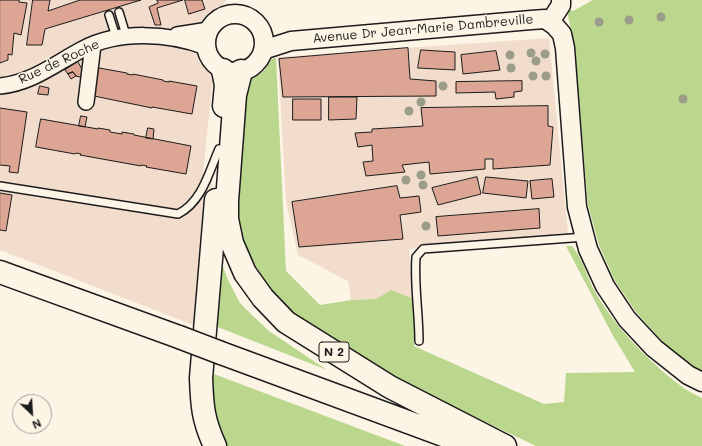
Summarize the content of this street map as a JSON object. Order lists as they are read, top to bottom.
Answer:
{
  "streets": {
    "main road": ["N 2"],
    "street": ["Avenue Dr Jean-Marie Dambreville", "Rue de Roche"]
  },
  "crossings": [
    ["Avenue Dr Jean-Marie Dambreville", "Rue de Roche"],
    ["Avenue Dr Jean-Marie Dambreville", "N 2"],
    ["Rue de Roche", "N 2"]
  ],
  "north": "bottom right"
}
